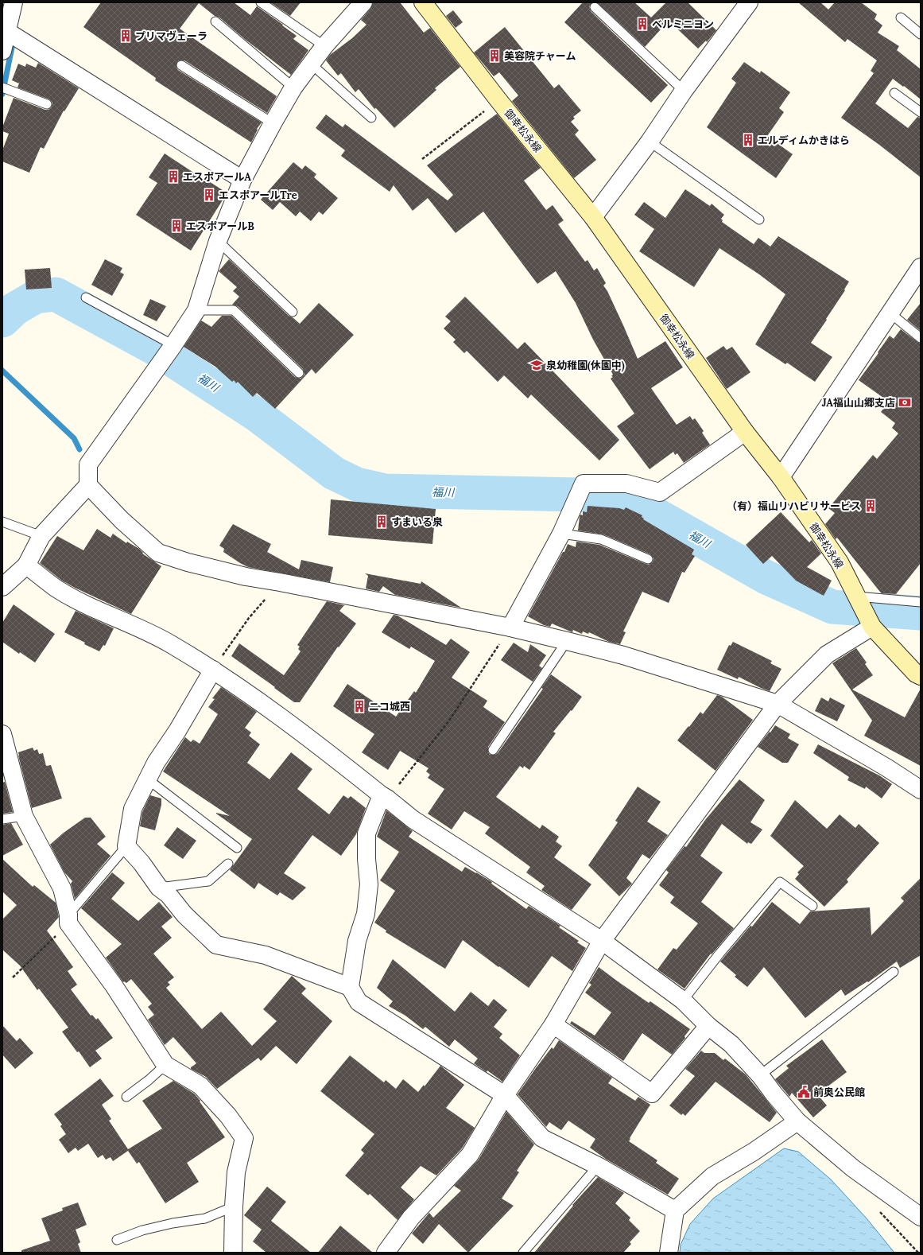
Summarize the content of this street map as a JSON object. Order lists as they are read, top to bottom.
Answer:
{
  "streets": {
    "main road": ["御幸松永線"]
  },
  "water": ["福川"],
  "places": {
    "building": [
      "ベルミニヨン",
      "プリマヴェーラ",
      "美容院チャーム",
      "エルディムかきはら",
      "エスポアールA",
      "エスポアールTre",
      "エスポアールB",
      "（有）福山リハビリサービス",
      "すまいる泉",
      "ニコ城西"
    ],
    "school or university": ["泉幼稚園(休園中)"],
    "bank": ["JA福山山郷支店"],
    "public building": ["前奥公民館"]
  }
}
